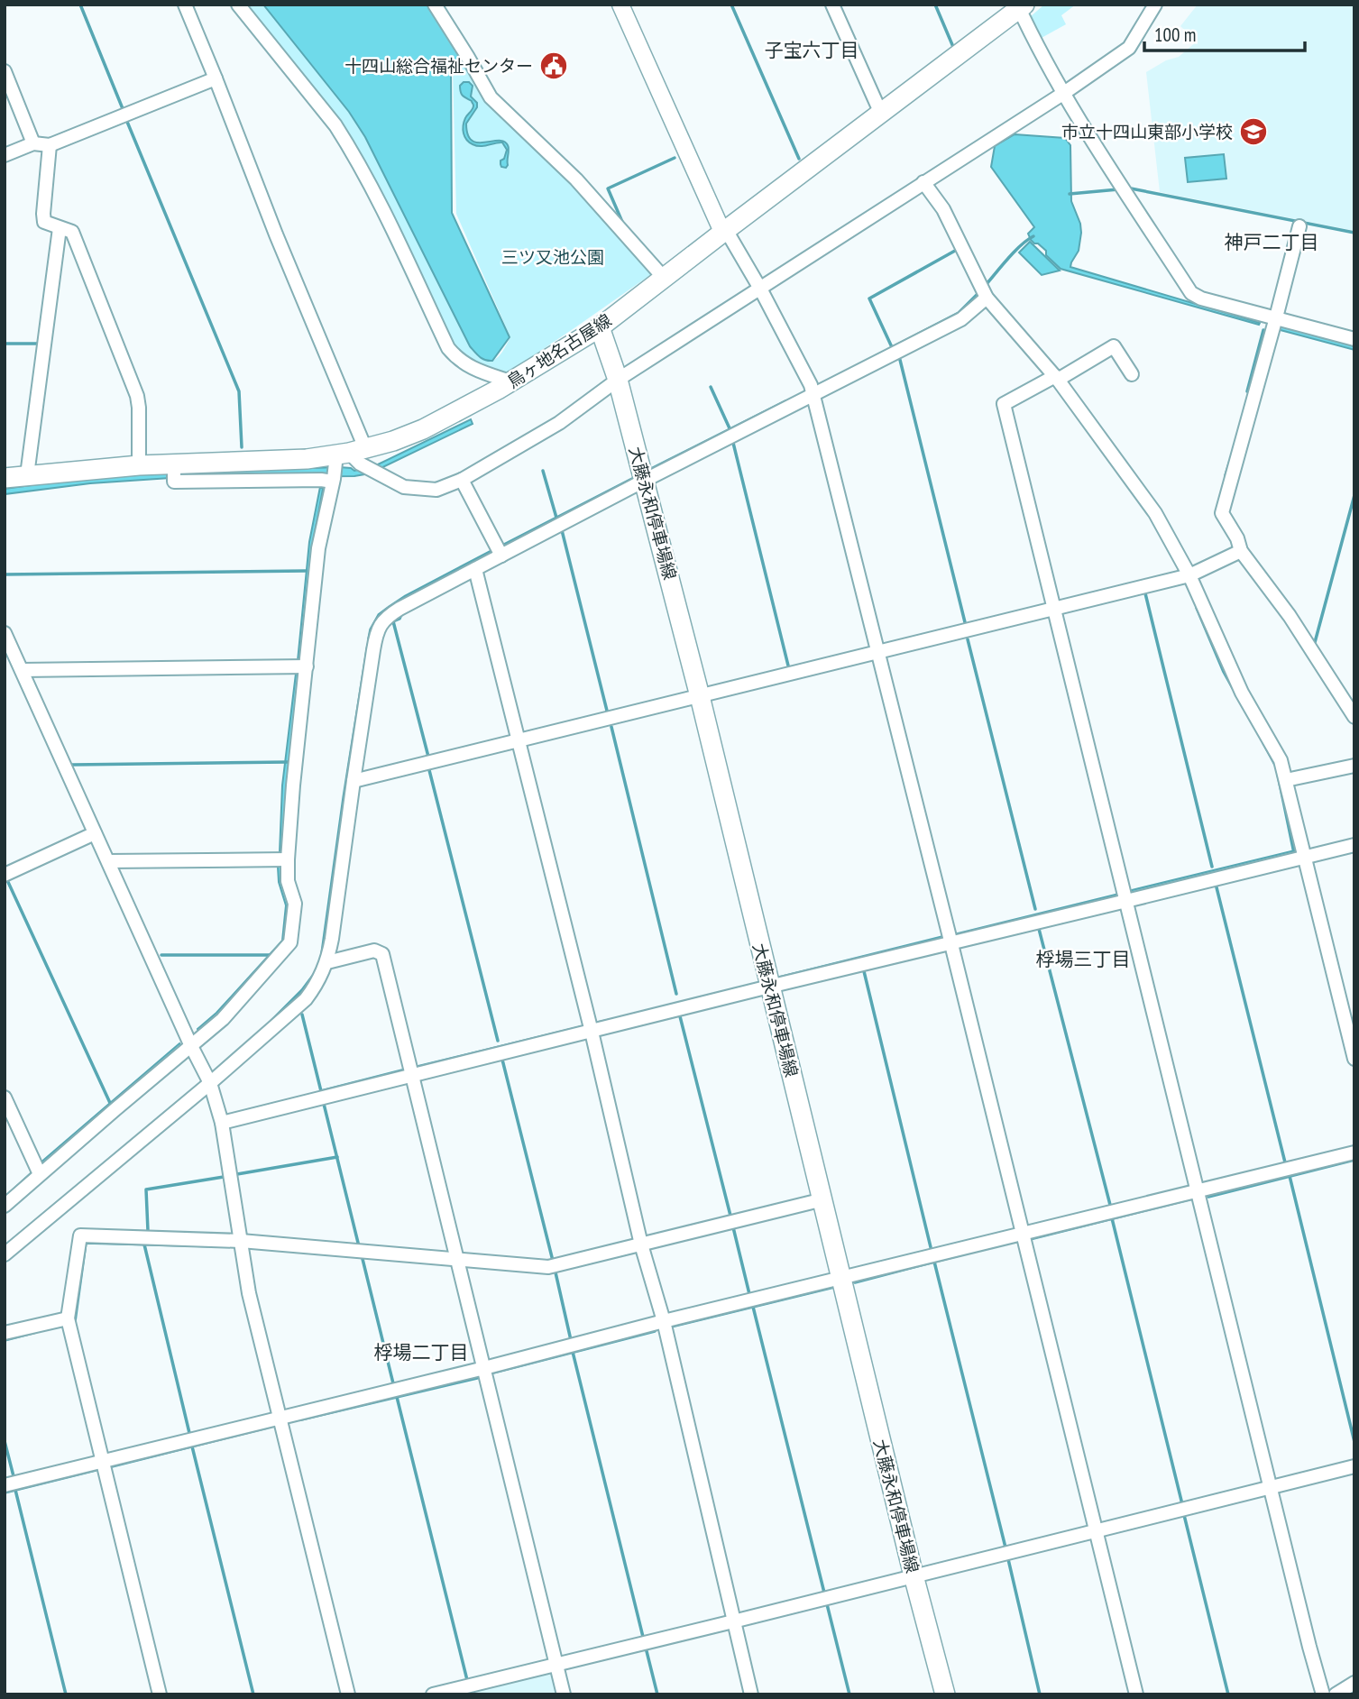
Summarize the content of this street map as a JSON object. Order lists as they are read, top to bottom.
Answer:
{
  "streets": {
    "main road": ["鳥ヶ地名古屋線", "大藤永和停車場線"]
  },
  "crossings": [
    ["鳥ヶ地名古屋線", "大藤永和停車場線"]
  ],
  "districts": [
    "子宝六丁目",
    "神戸二丁目",
    "桴場三丁目",
    "桴場二丁目"
  ],
  "parks": ["三ツ又池公園"],
  "places": {
    "public building": ["十四山総合福祉センター"],
    "school or university": ["市立十四山東部小学校"]
  },
  "scale_bar": "100 m"
}
